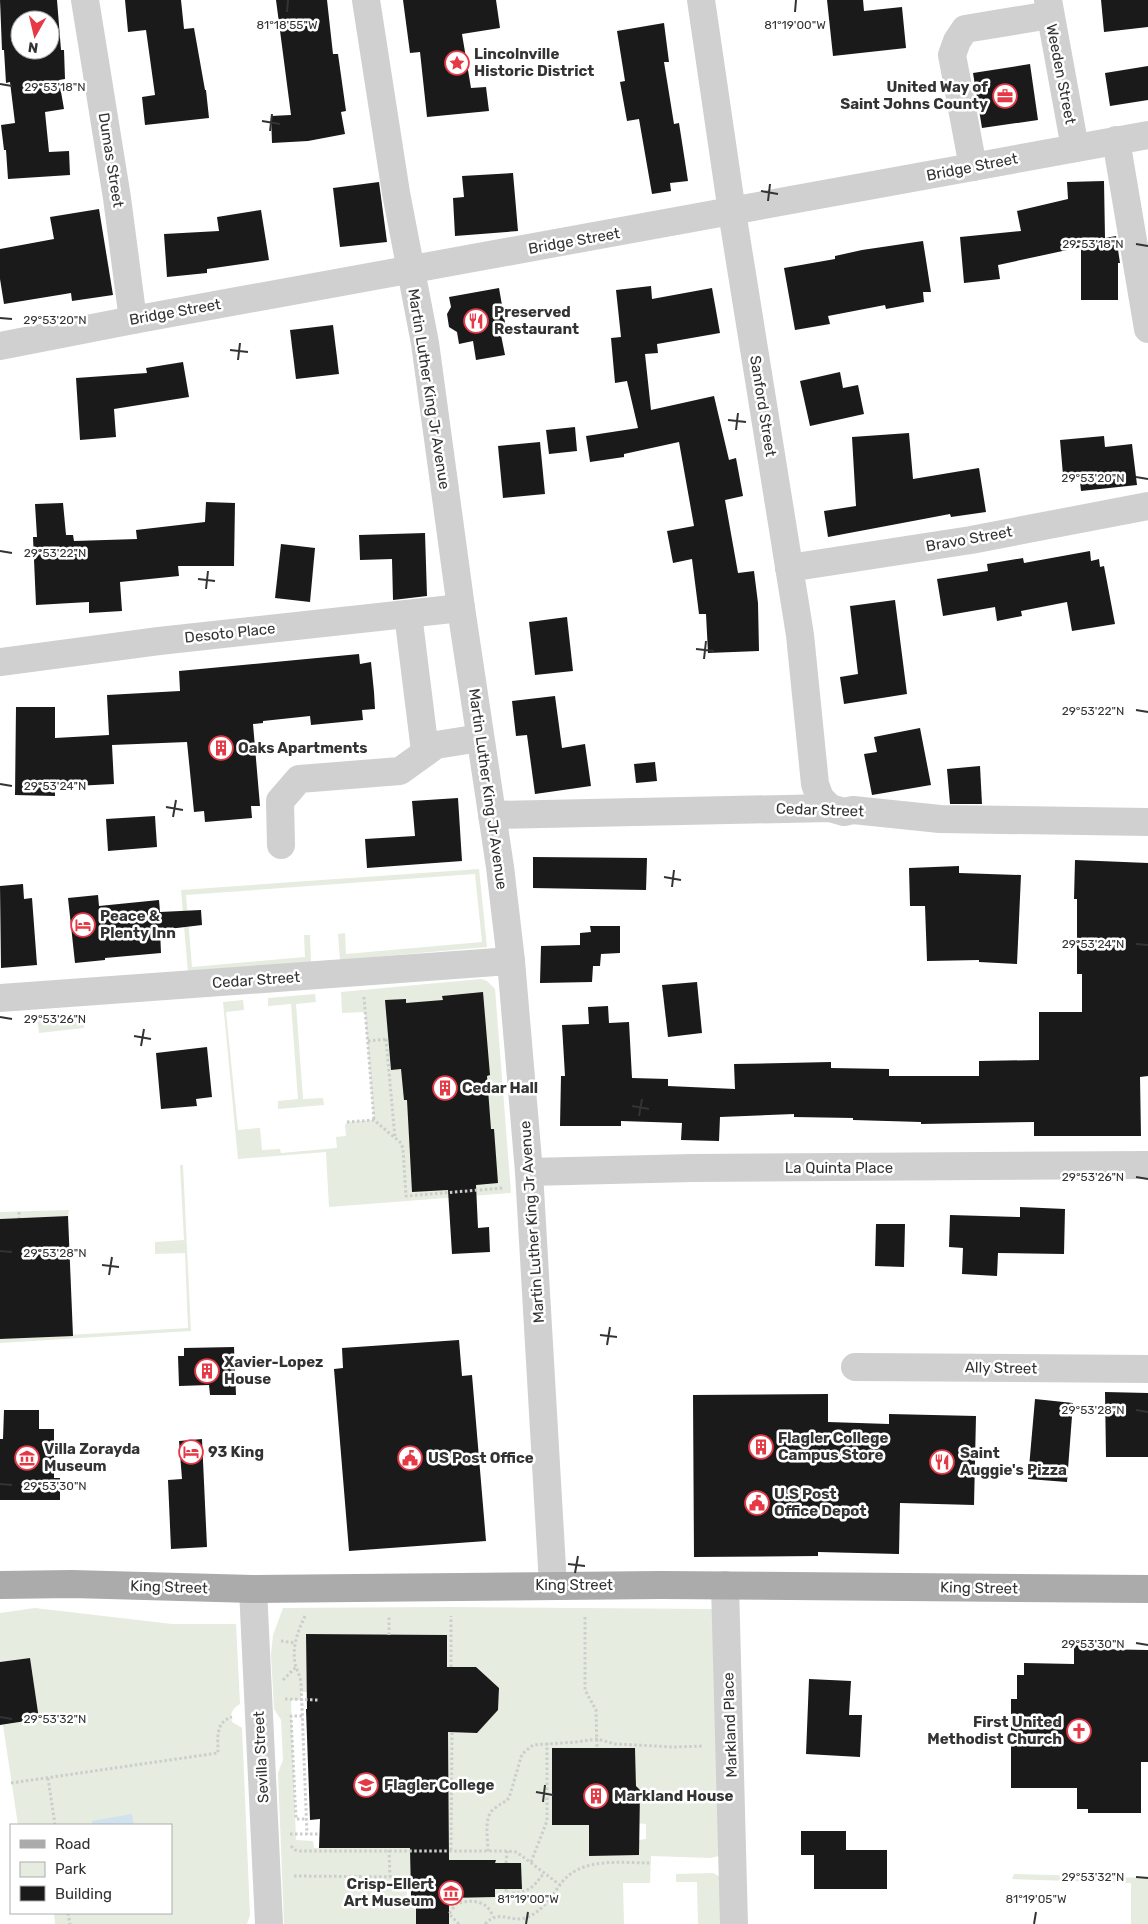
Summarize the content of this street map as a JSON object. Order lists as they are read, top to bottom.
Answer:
{
  "streets": {
    "main road": ["King Street"],
    "street": [
      "Weeden Street",
      "Dumas Street",
      "Bridge Street",
      "Martin Luther King Jr Avenue",
      "Sanford Street",
      "Bravo Street",
      "Desoto Place",
      "Cedar Street",
      "La Quinta Place",
      "Ally Street",
      "Markland Place",
      "Sevilla Street"
    ]
  },
  "crossings": [
    ["Weeden Street", "Bridge Street"],
    ["Dumas Street", "Bridge Street"],
    ["Bridge Street", "Martin Luther King Jr Avenue"],
    ["Bridge Street", "Sanford Street"],
    ["Martin Luther King Jr Avenue", "Desoto Place"],
    ["Martin Luther King Jr Avenue", "Cedar Street"],
    ["Martin Luther King Jr Avenue", "La Quinta Place"],
    ["Martin Luther King Jr Avenue", "King Street"],
    ["Sanford Street", "Bravo Street"],
    ["Sanford Street", "Cedar Street"],
    ["King Street", "Markland Place"],
    ["King Street", "Sevilla Street"]
  ],
  "places": {
    "place": ["Lincolnville Historic District"],
    "office": ["United Way of Saint Johns County"],
    "restaurant": ["Preserved Restaurant", "Saint Auggie's Pizza"],
    "building": [
      "Oaks Apartments",
      "Cedar Hall",
      "Xavier-Lopez House",
      "Flagler College Campus Store",
      "Markland House"
    ],
    "hotel": ["Peace & Plenty Inn", "93 King"],
    "museum": ["Villa Zorayda Museum", "Crisp-Ellert Art Museum"],
    "public building": ["US Post Office", "U.S Post Office Depot"],
    "church": ["First United Methodist Church"],
    "school or university": ["Flagler College"]
  },
  "legend": ["Road", "Park", "Building"],
  "north": "bottom",
  "coordinates": [
    "81°18'55\"W",
    "81°19'00\"W",
    "29°53'18\"N",
    "29°53'20\"N",
    "29°53'22\"N",
    "29°53'24\"N",
    "29°53'26\"N",
    "29°53'28\"N",
    "29°53'30\"N",
    "29°53'32\"N",
    "81°19'05\"W"
  ]
}
